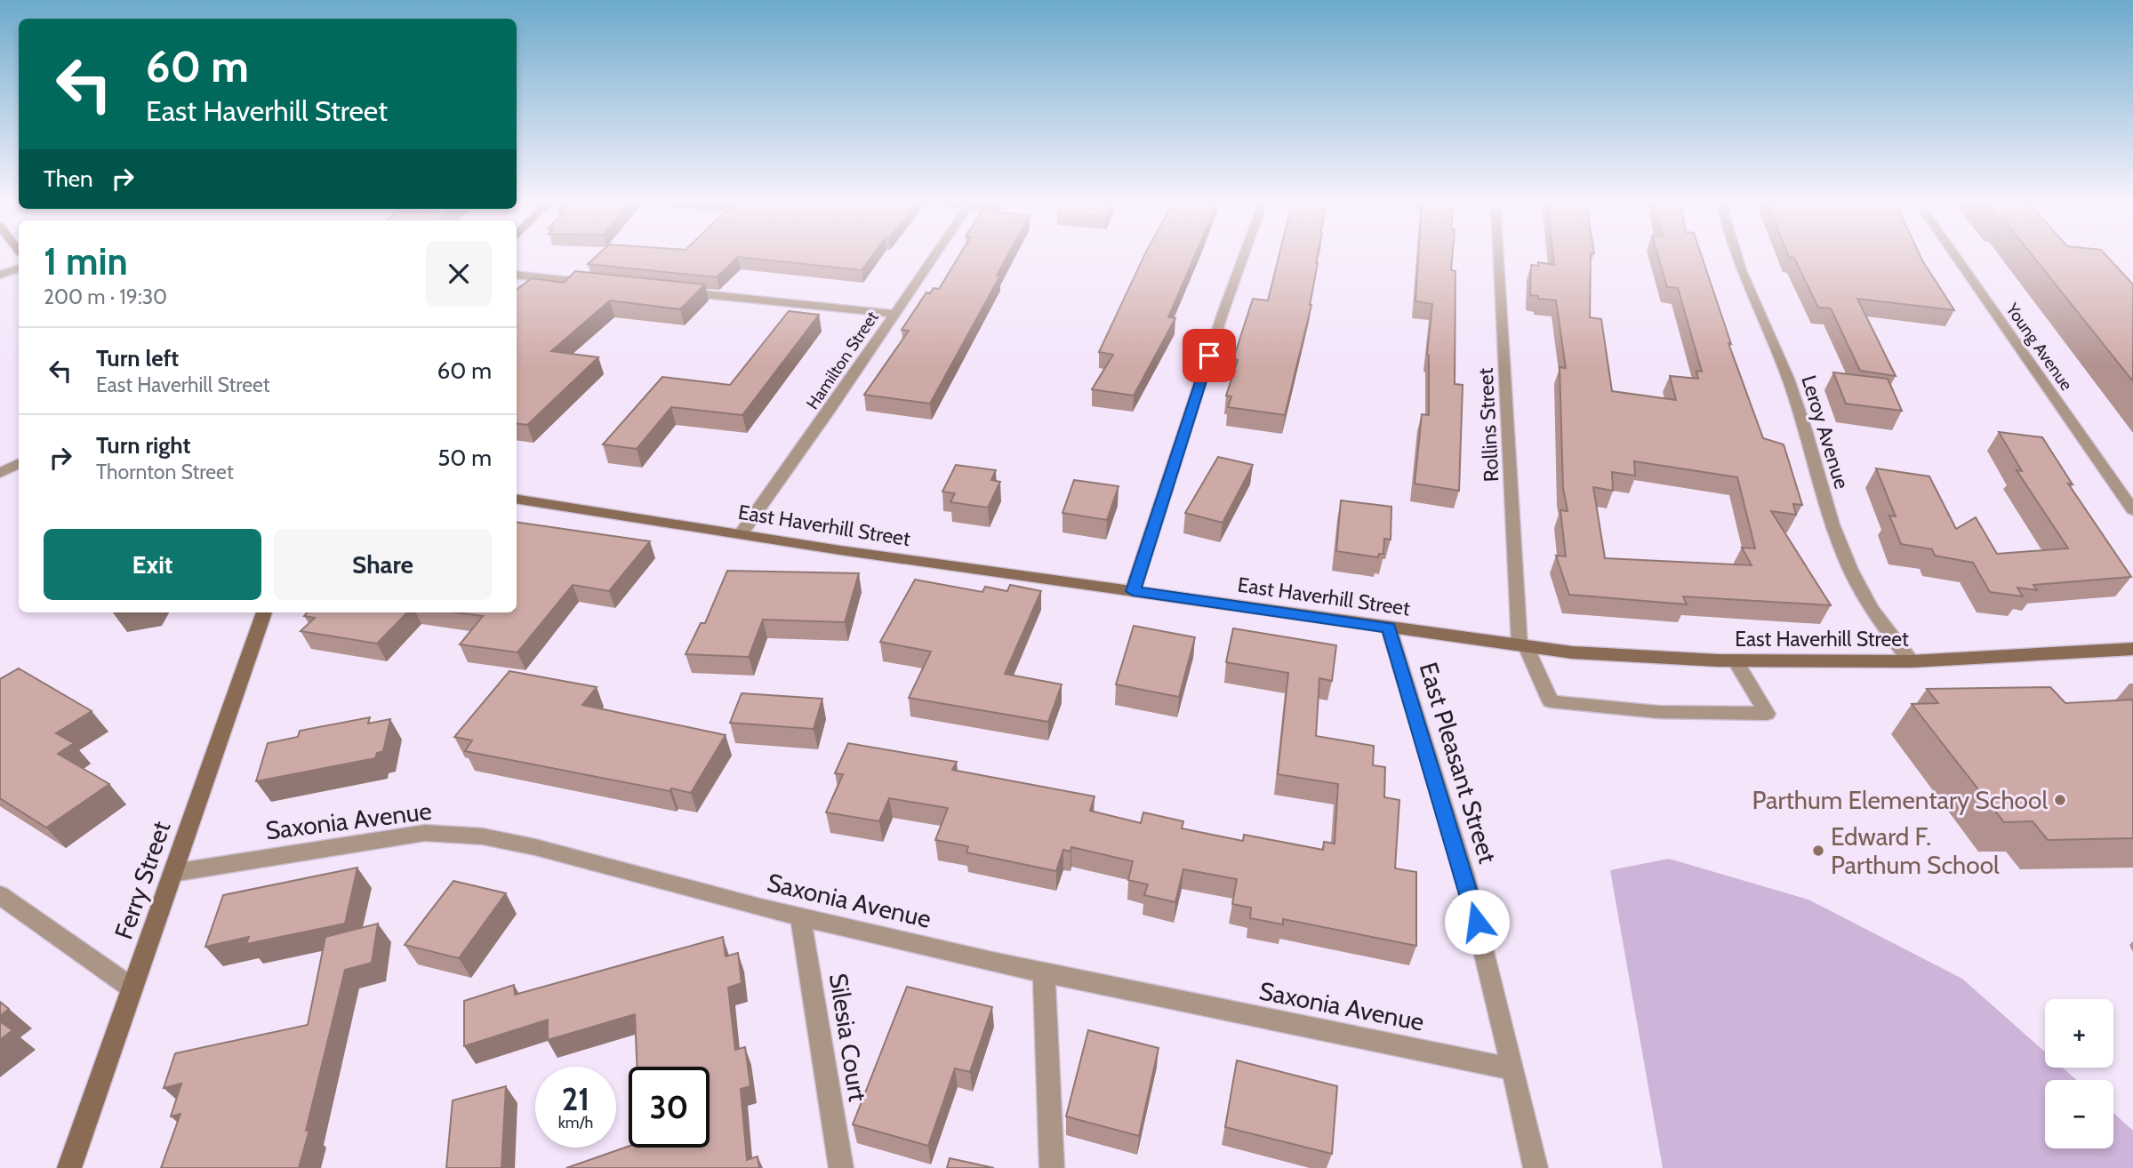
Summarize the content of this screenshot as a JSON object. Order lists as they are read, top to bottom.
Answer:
{
  "streets": {
    "main road": ["East Haverhill Street", "Ferry Street"],
    "street": [
      "Young Avenue",
      "Hamilton Street",
      "Rollins Street",
      "Leroy Avenue",
      "East Pleasant Street",
      "Saxonia Avenue",
      "Silesia Court"
    ]
  },
  "crossings": [
    ["Hamilton Street", "East Haverhill Street"],
    ["Rollins Street", "East Haverhill Street"],
    ["Leroy Avenue", "East Haverhill Street"],
    ["East Haverhill Street", "East Pleasant Street"],
    ["East Pleasant Street", "Saxonia Avenue"],
    ["Saxonia Avenue", "Ferry Street"],
    ["Saxonia Avenue", "Silesia Court"]
  ],
  "places": ["Parthum Elementary School", "Edward F. Parthum School"],
  "page": {
    "turn": ["60 m", "East Haverhill Street"],
    "then": "Then",
    "heading": ["1 min", "200 m · 19:30"],
    "list": [
      {
        "name": "Turn left",
        "note": "East Haverhill Street",
        "value": "60 m"
      },
      {
        "name": "Turn right",
        "note": "Thornton Street",
        "value": "50 m"
      }
    ],
    "buttons": ["Exit", "Share"],
    "map_buttons": ["+", "−"],
    "speed": "21 km/h",
    "limit": "30"
  }
}
